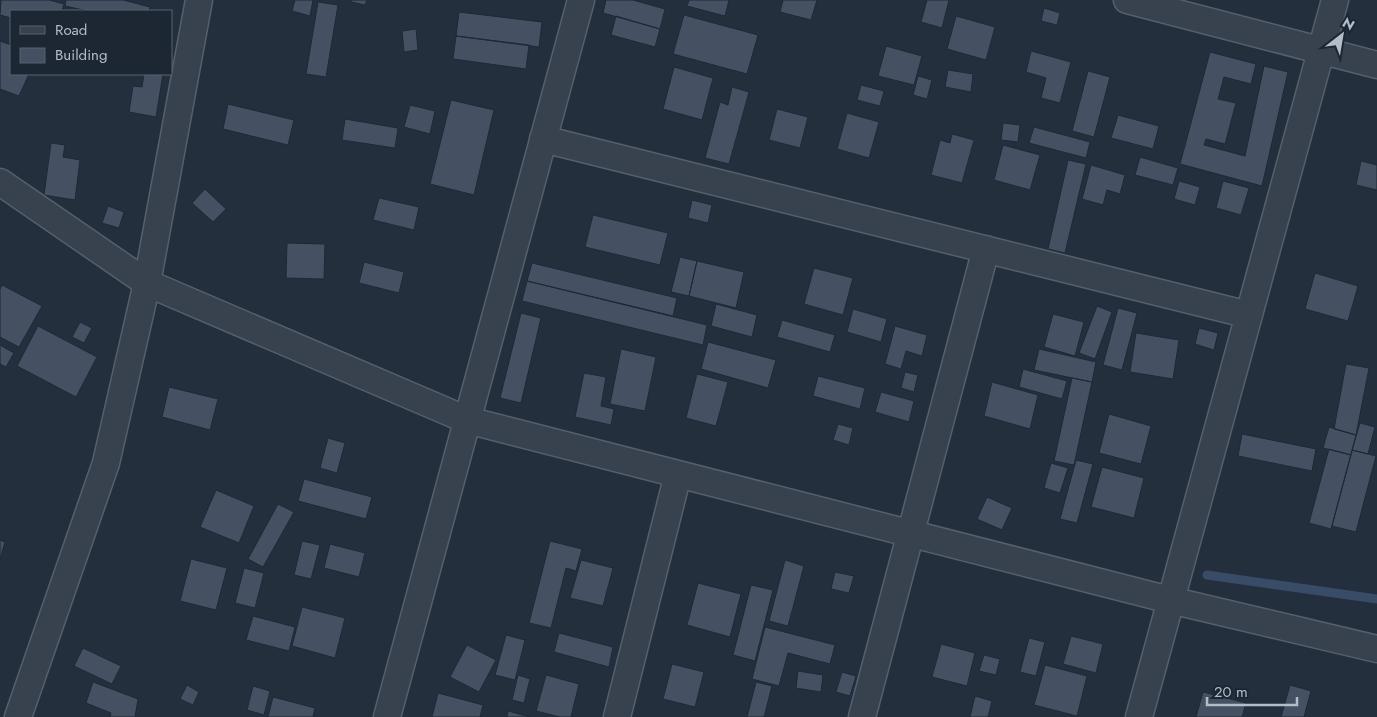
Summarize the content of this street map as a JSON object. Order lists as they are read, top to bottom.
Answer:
{
  "legend": ["Road", "Building"],
  "scale_bar": "20 m",
  "north": "top right"
}
